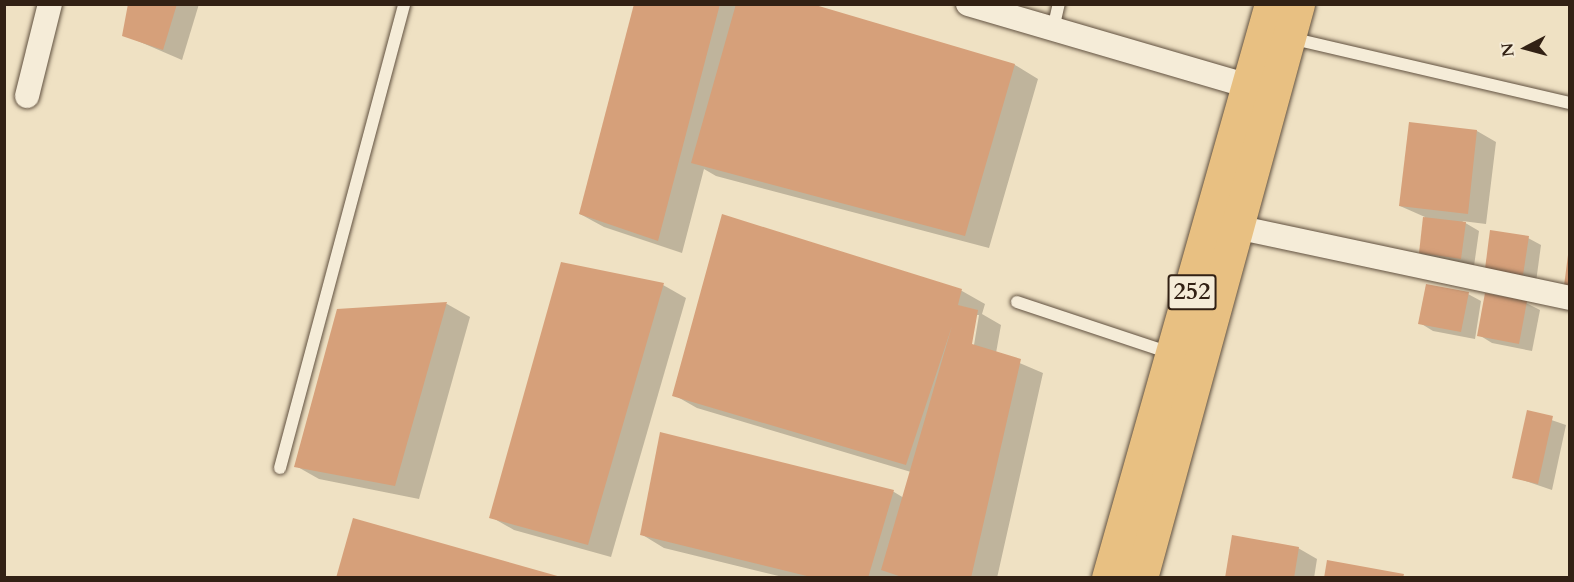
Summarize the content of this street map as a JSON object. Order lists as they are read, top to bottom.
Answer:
{
  "streets": {
    "main road": ["252"]
  },
  "north": "left"
}
